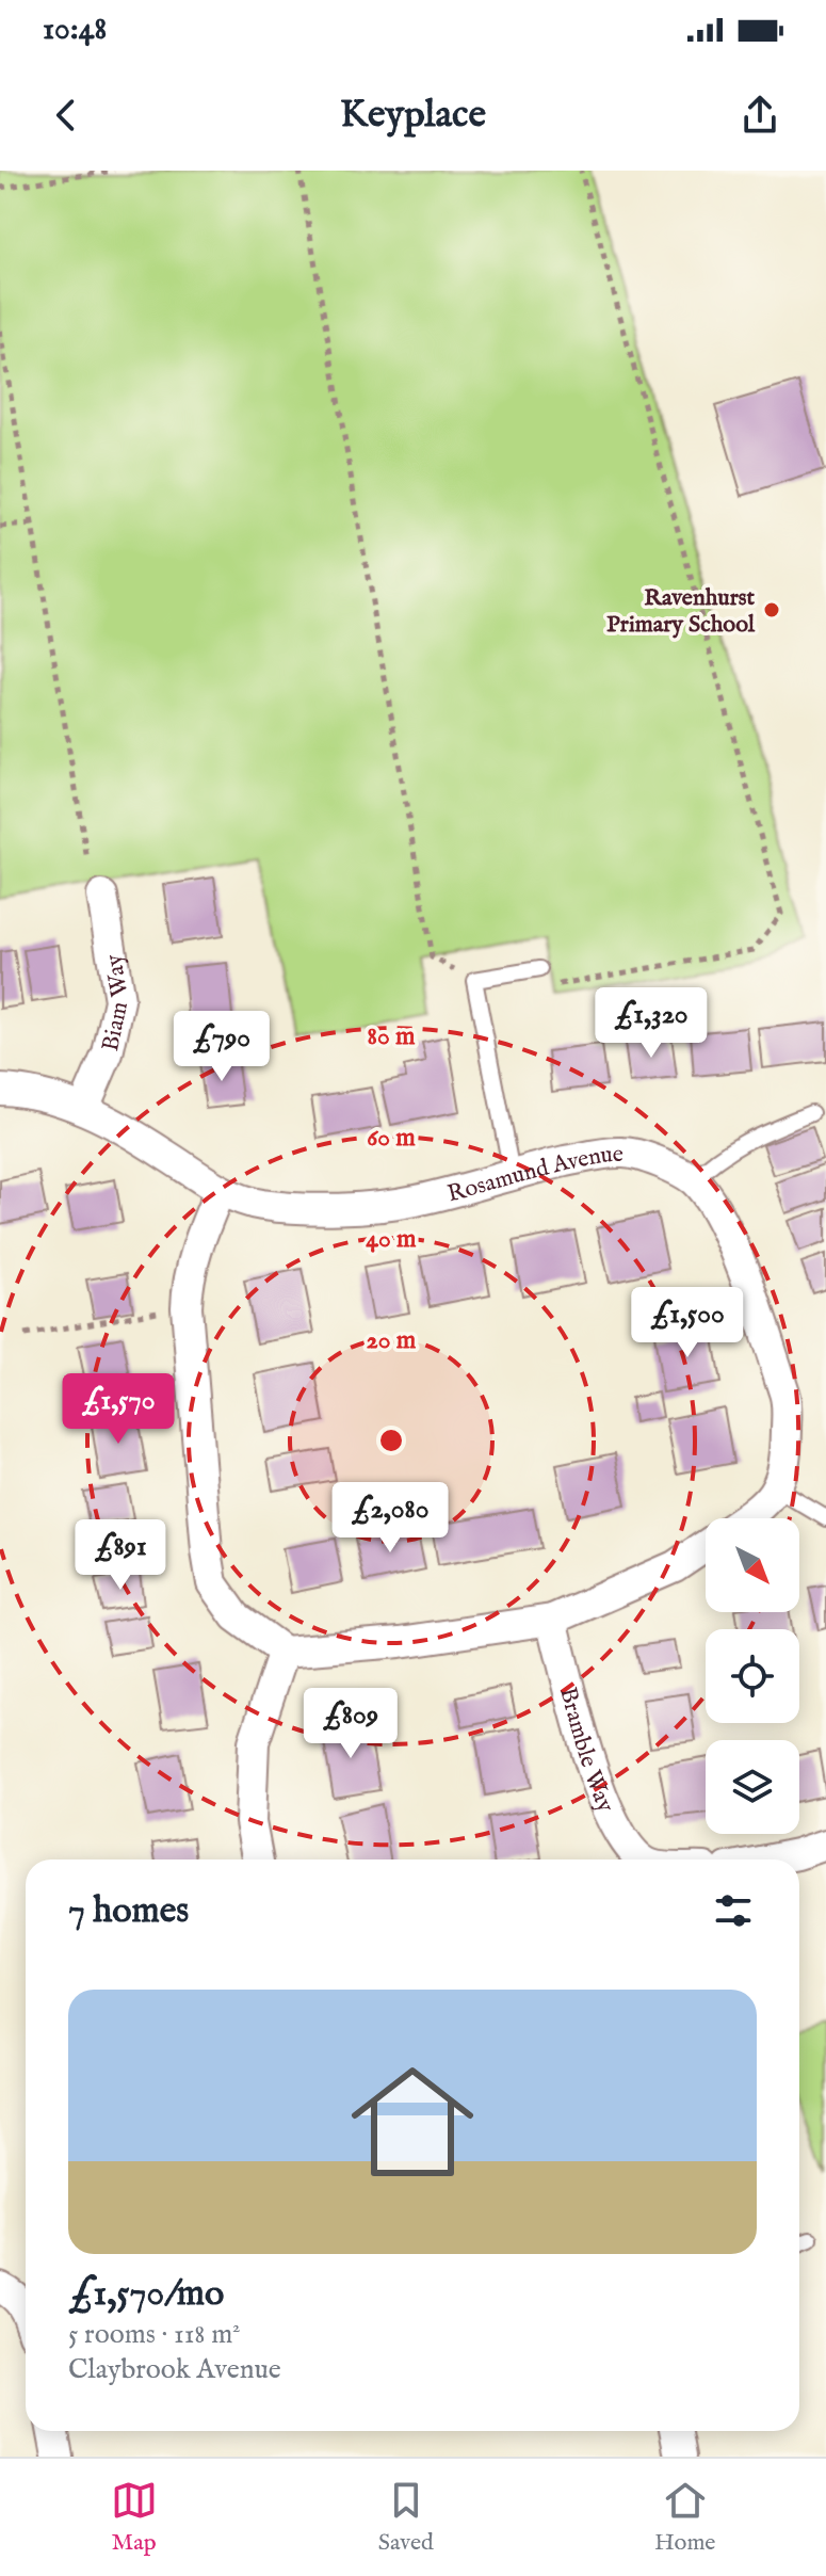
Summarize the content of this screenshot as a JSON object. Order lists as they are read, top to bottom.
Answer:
{
  "streets": {
    "street": ["Biam Way", "Rosamund Avenue", "Bramble Way"]
  },
  "crossings": [
    ["Biam Way", "Rosamund Avenue"]
  ],
  "places": ["Ravenhurst Primary School"],
  "north": "bottom right",
  "page": {
    "status": "10:48",
    "header": "Keyplace",
    "price": [
      "£1,320",
      "£790",
      "£1,500",
      "£1,570",
      "£2,080",
      "£891",
      "£809"
    ],
    "heading": "7 homes",
    "list": [
      {
        "name": "£1,570/mo",
        "note": "5 rooms · 118 m² · Claybrook Avenue"
      }
    ],
    "tabs": ["Map", "Saved", "Home"]
  },
  "rings": [
    "80 m",
    "60 m",
    "40 m",
    "20 m"
  ]
}
